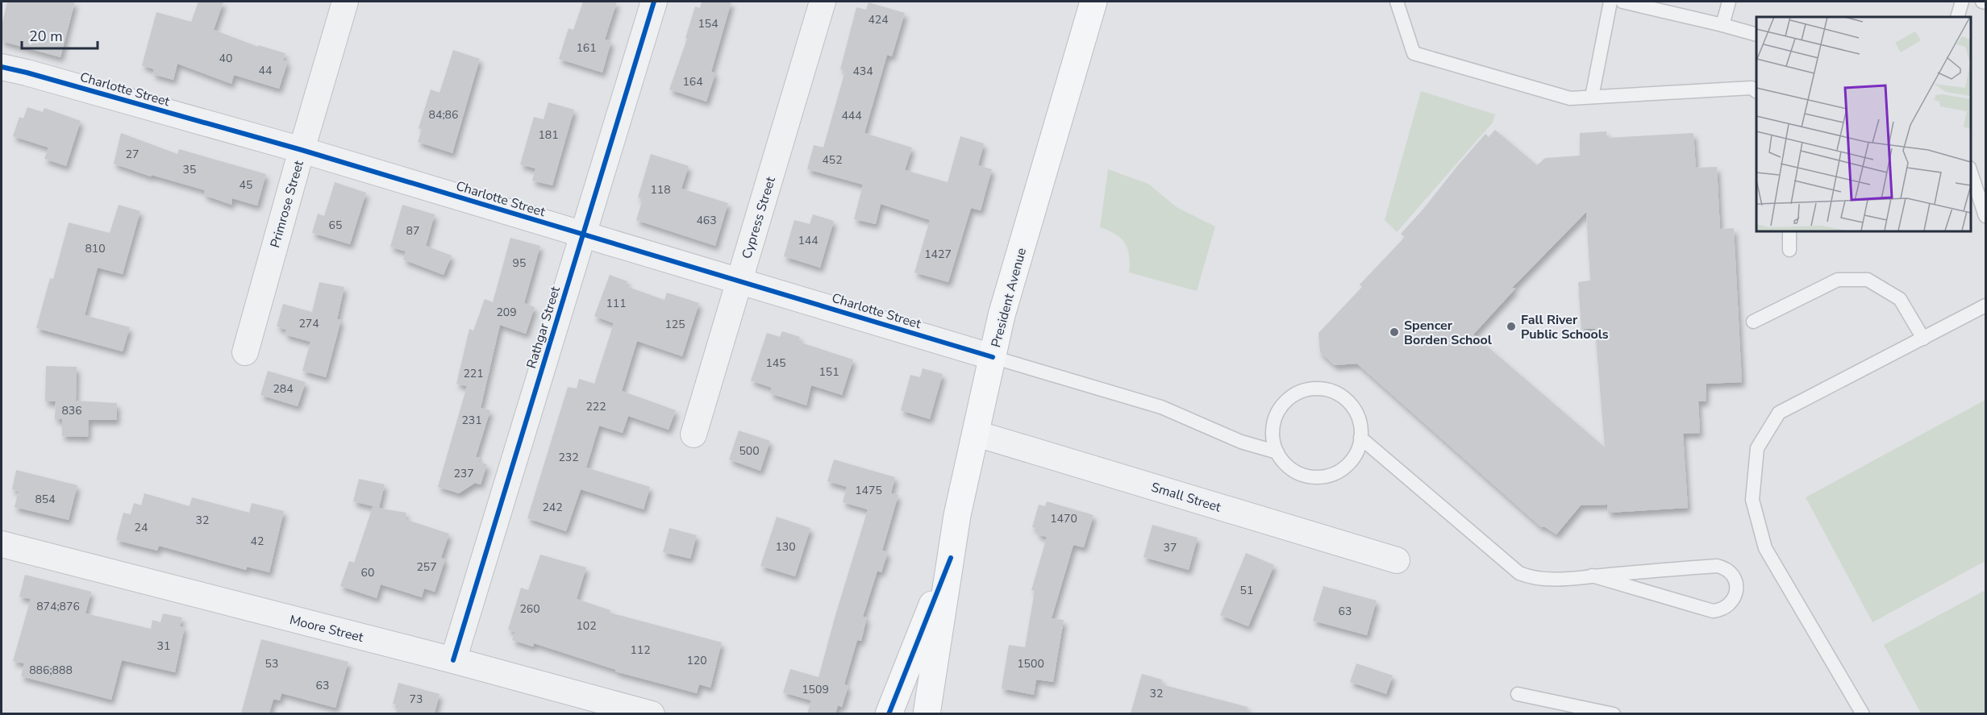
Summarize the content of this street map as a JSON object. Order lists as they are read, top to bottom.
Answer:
{
  "streets": {
    "main road": ["President Avenue"],
    "street": [
      "Charlotte Street",
      "Primrose Street",
      "Cypress Street",
      "Rathgar Street",
      "Small Street",
      "Moore Street"
    ]
  },
  "crossings": [
    ["Charlotte Street", "Primrose Street"],
    ["Charlotte Street", "Cypress Street"],
    ["Charlotte Street", "President Avenue"],
    ["Charlotte Street", "Rathgar Street"],
    ["President Avenue", "Small Street"],
    ["Rathgar Street", "Moore Street"]
  ],
  "places": ["Fall River Public Schools", "Spencer Borden School"],
  "house_numbers": [
    "424",
    "154",
    "161",
    "40",
    "44",
    "434",
    "164",
    "84;86",
    "444",
    "181",
    "27",
    "452",
    "35",
    "45",
    "118",
    "463",
    "65",
    "87",
    "144",
    "810",
    "1427",
    "95",
    "111",
    "209",
    "274",
    "125",
    "145",
    "151",
    "221",
    "284",
    "222",
    "836",
    "231",
    "500",
    "232",
    "237",
    "1475",
    "854",
    "242",
    "1470",
    "32",
    "24",
    "42",
    "130",
    "37",
    "257",
    "60",
    "51",
    "874;876",
    "260",
    "63",
    "102",
    "31",
    "112",
    "120",
    "53",
    "1500",
    "886;888",
    "63",
    "1509",
    "32",
    "73"
  ],
  "scale_bar": "20 m"
}
